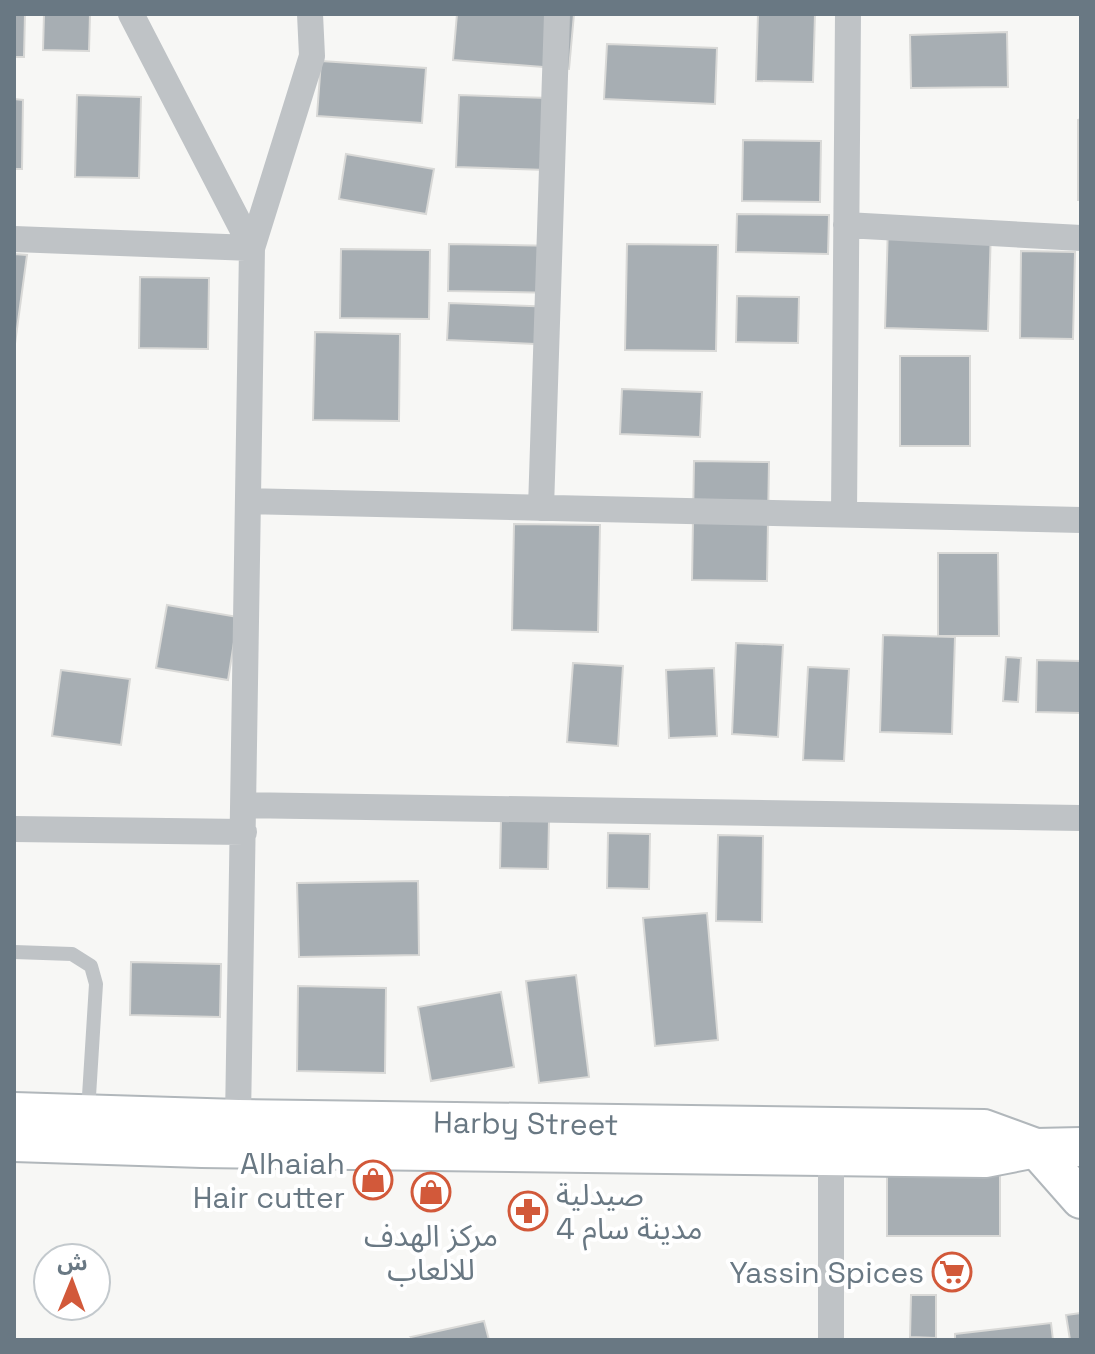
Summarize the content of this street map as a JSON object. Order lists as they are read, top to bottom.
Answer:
{
  "streets": {
    "street": ["Harby Street"]
  },
  "places": {
    "shop": ["Alhaiah Hair cutter", "مركز الهدف للالعاب"],
    "pharmacy": ["صيدلية مدينة سام 4"],
    "supermarket": ["Yassin Spices"]
  },
  "north": "top"
}
